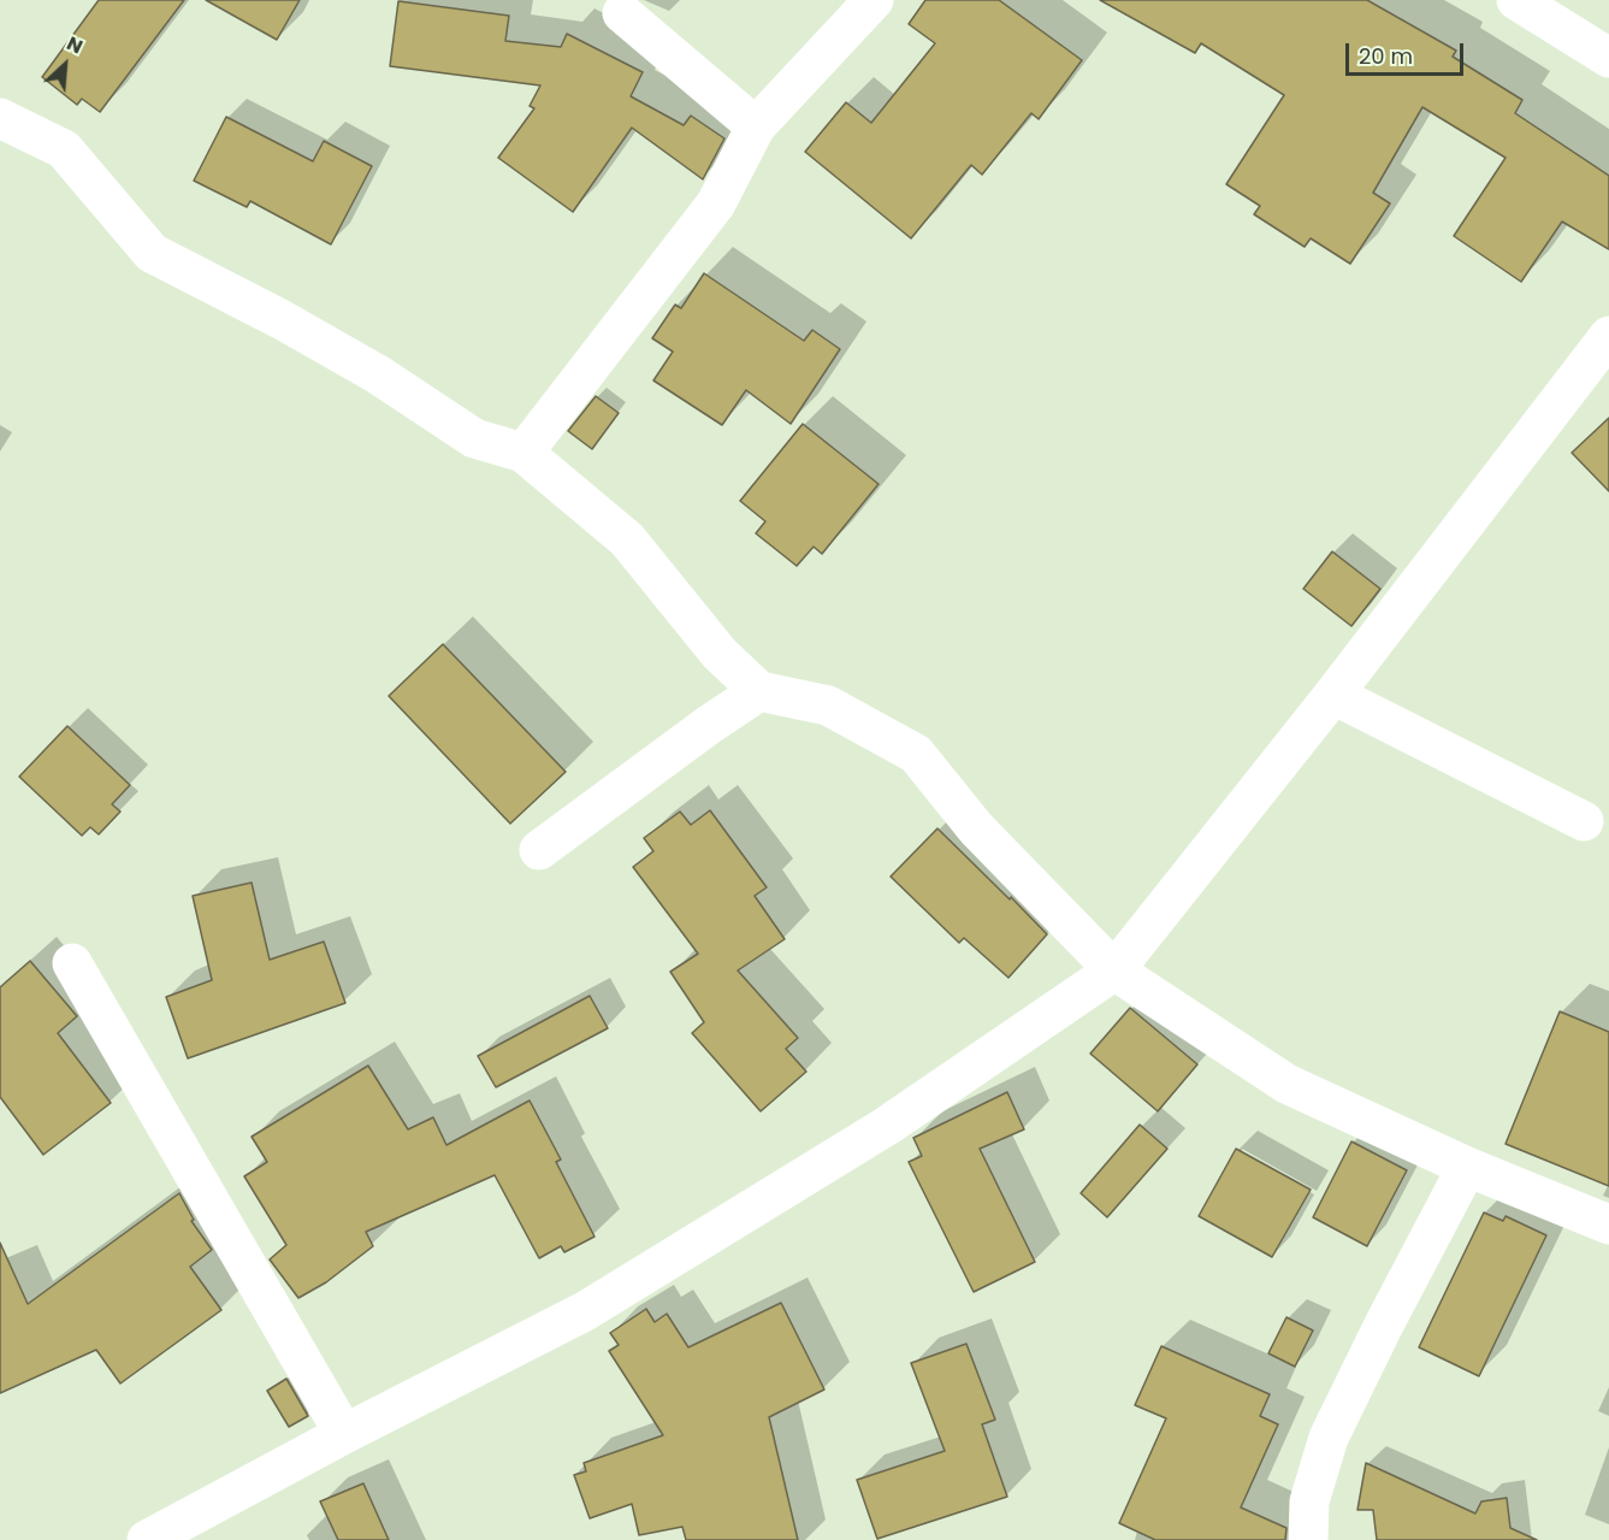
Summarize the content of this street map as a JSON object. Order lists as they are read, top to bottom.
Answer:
{
  "scale_bar": "20 m",
  "north": "top right"
}
